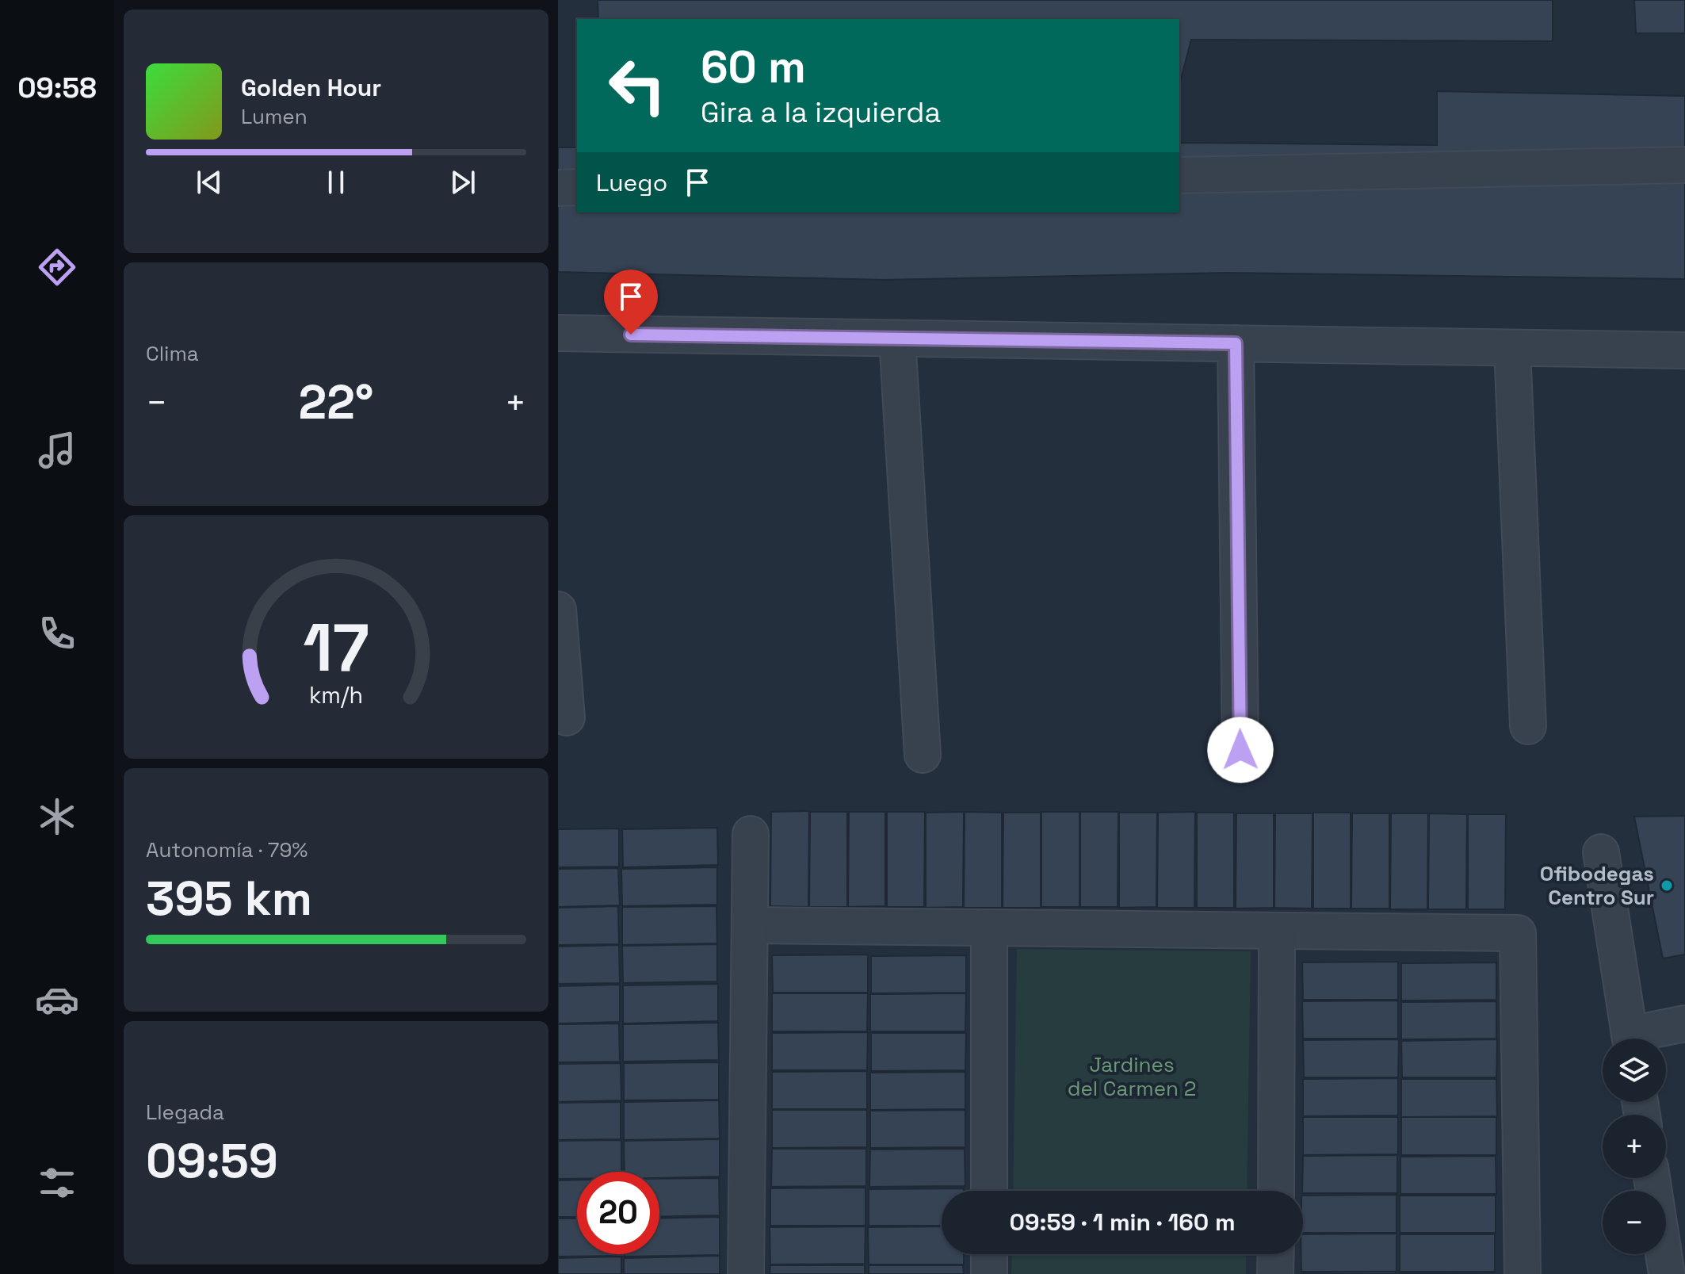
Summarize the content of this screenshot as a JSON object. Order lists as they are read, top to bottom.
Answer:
{
  "parks": ["Jardines del Carmen 2"],
  "places": ["Ofibodegas Centro Sur"],
  "page": {
    "tabs": "09:58",
    "turn": ["60 m", "Gira a la izquierda"],
    "song": ["Golden Hour", "Lumen"],
    "then": "Luego",
    "tile": [
      "Clima",
      ["Autonomía · 79%", "395 km"],
      ["Llegada", "09:59"]
    ],
    "heat": ["−", "22°", "+"],
    "map_buttons": ["+", "−"],
    "limit": "20",
    "trip": "09:59 · 1 min · 160 m",
    "gauge": ["17", "km/h"]
  }
}
